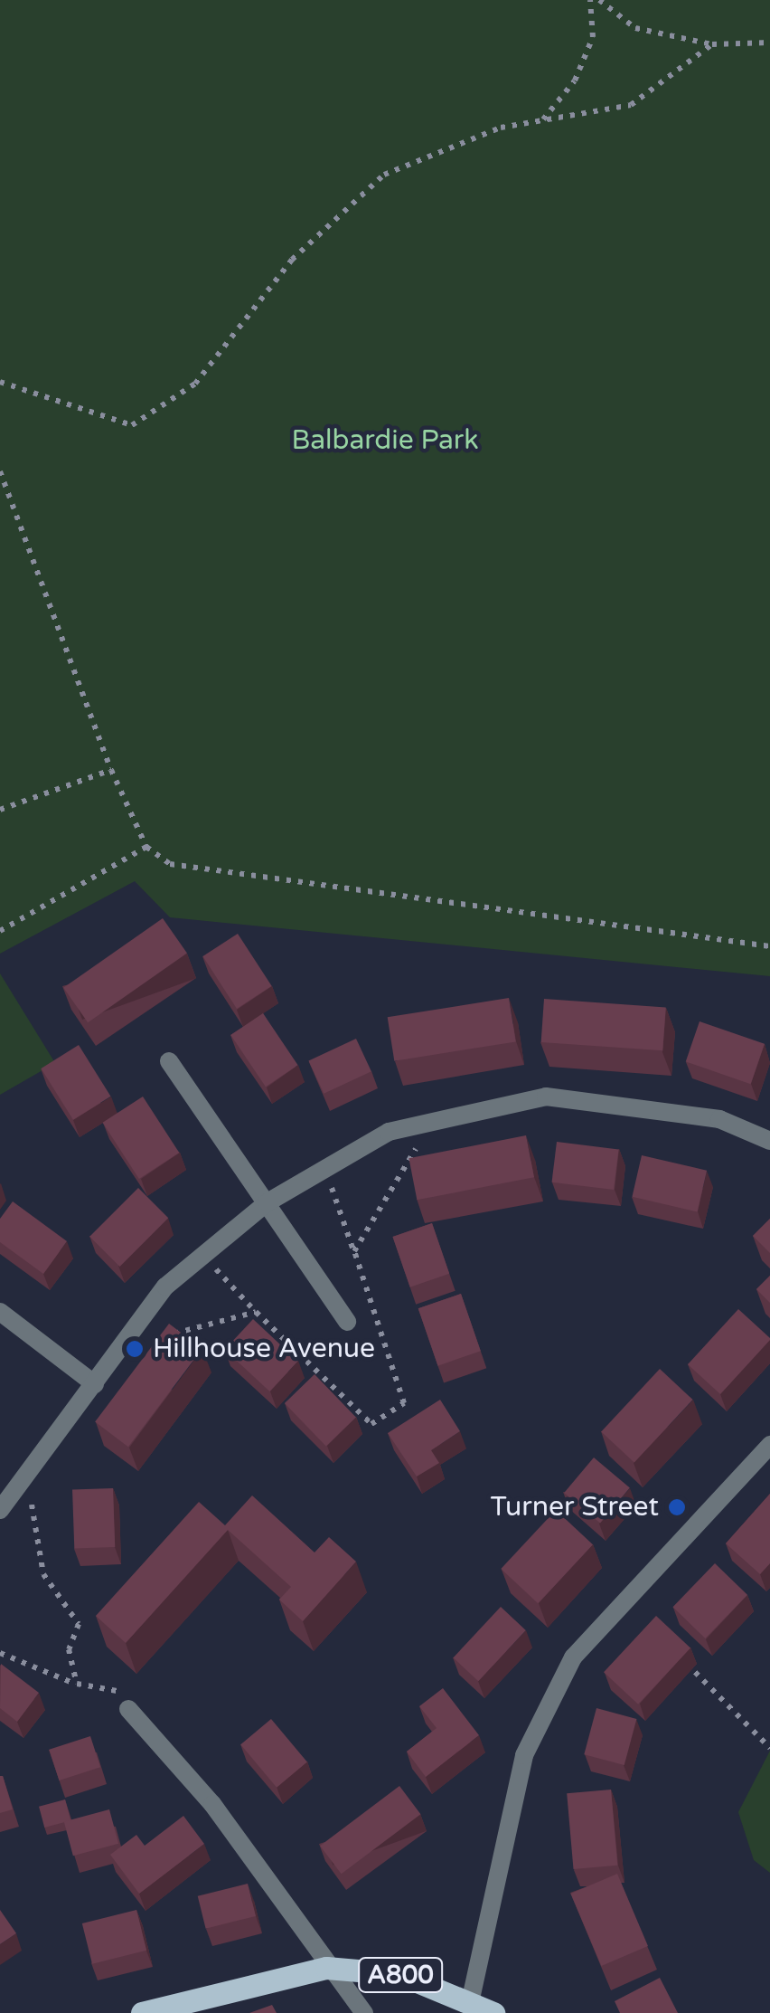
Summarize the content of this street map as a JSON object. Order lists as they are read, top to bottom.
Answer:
{
  "streets": {
    "main road": ["A800"]
  },
  "parks": ["Balbardie Park"],
  "places": ["Hillhouse Avenue", "Turner Street"]
}
